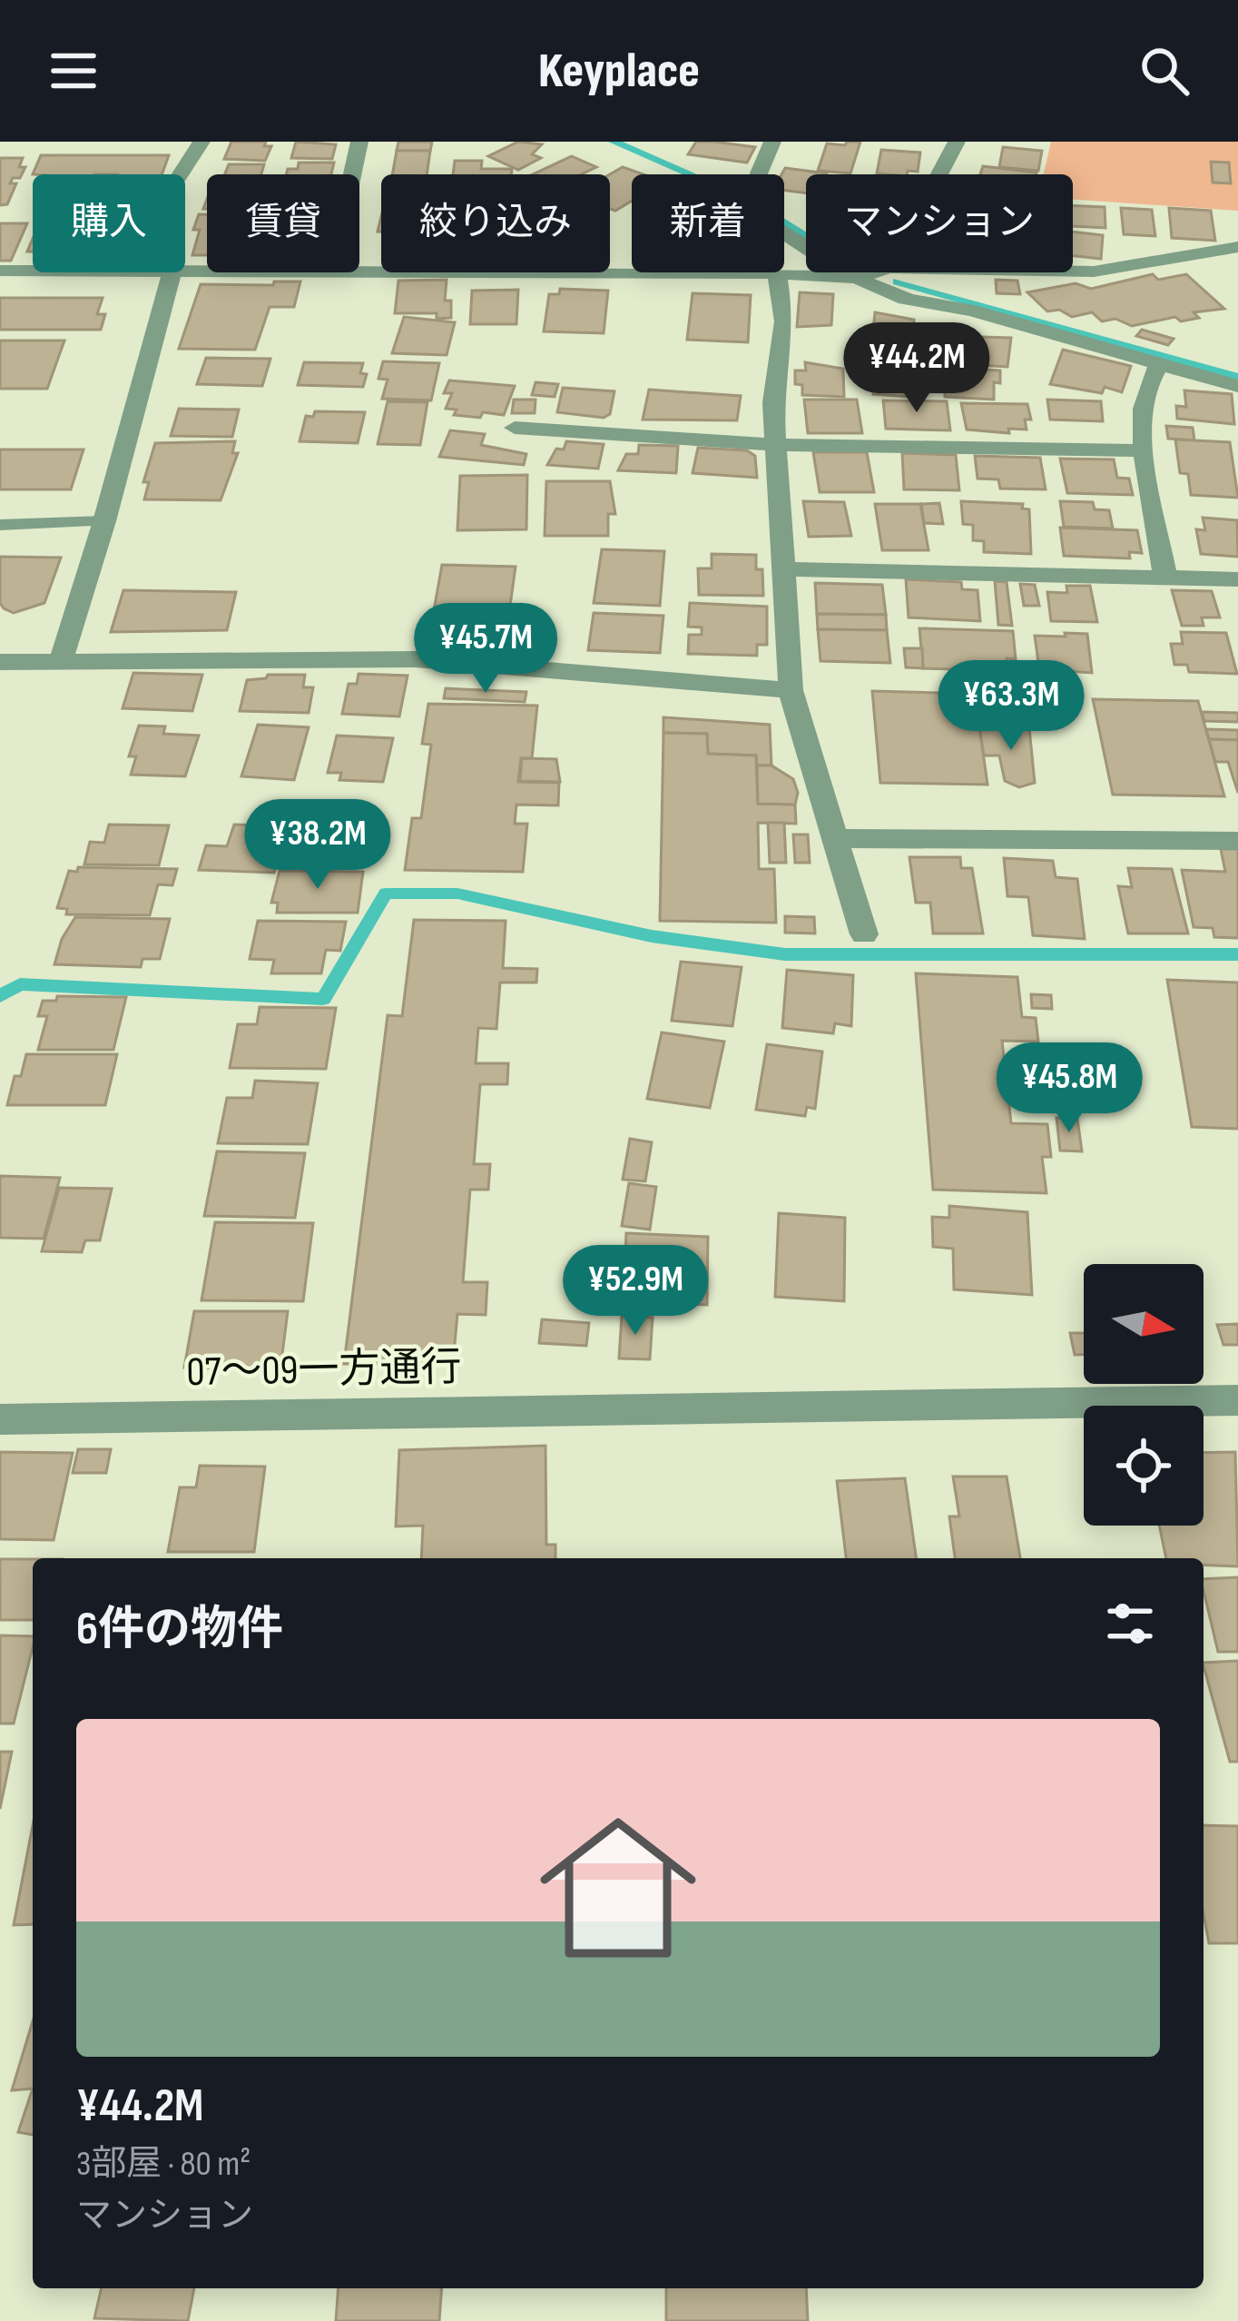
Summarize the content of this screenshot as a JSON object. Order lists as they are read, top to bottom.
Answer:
{
  "streets": {
    "street": ["07～09一方通行"]
  },
  "north": "right",
  "page": {
    "header": "Keyplace",
    "chip": [
      "購入",
      "賃貸",
      "絞り込み",
      "新着",
      "マンション"
    ],
    "price": [
      "¥44.2M",
      "¥45.7M",
      "¥63.3M",
      "¥38.2M",
      "¥45.8M",
      "¥52.9M"
    ],
    "heading": "6件の物件",
    "list": [
      {
        "name": "¥44.2M",
        "note": "3部屋 · 80 m² · マンション"
      }
    ]
  }
}
